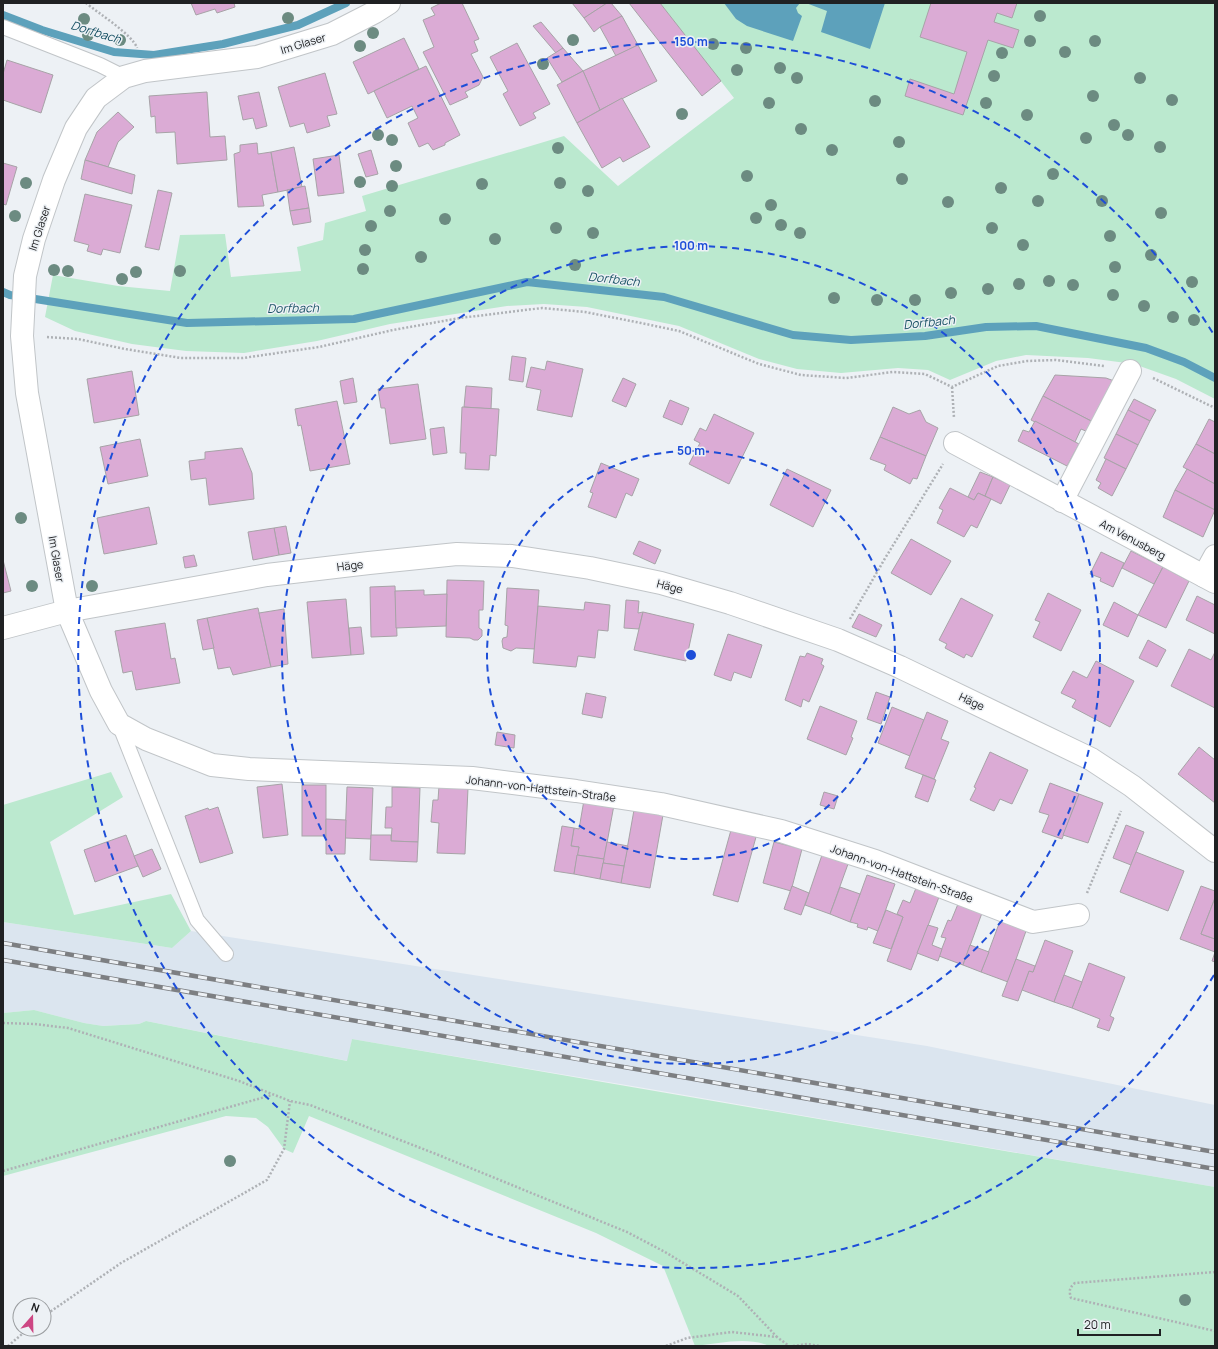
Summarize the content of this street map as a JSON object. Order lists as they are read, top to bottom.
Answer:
{
  "streets": {
    "street": [
      "Im Glaser",
      "Am Venusberg",
      "Häge",
      "Johann-von-Hattstein-Straße"
    ]
  },
  "crossings": [
    ["Im Glaser", "Häge"]
  ],
  "water": ["Dorfbach"],
  "scale_bar": "20 m",
  "north": "top",
  "rings": ["150 m", "100 m", "50 m"]
}
